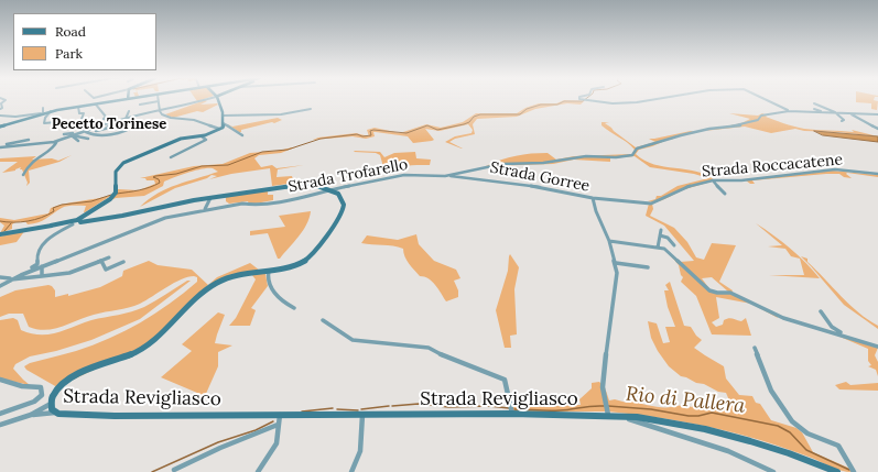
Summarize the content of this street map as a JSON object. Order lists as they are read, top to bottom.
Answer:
{
  "streets": {
    "street": [
      "Strada Roccacatene",
      "Strada Trofarello",
      "Strada Gorree",
      "Strada Revigliasco"
    ]
  },
  "crossings": [
    ["Strada Roccacatene", "Strada Gorree"],
    ["Strada Trofarello", "Strada Gorree"],
    ["Strada Trofarello", "Strada Revigliasco"],
    ["Strada Gorree", "Strada Revigliasco"]
  ],
  "districts": ["Pecetto Torinese"],
  "water": ["Rio di Pallera"],
  "legend": ["Road", "Park"]
}
